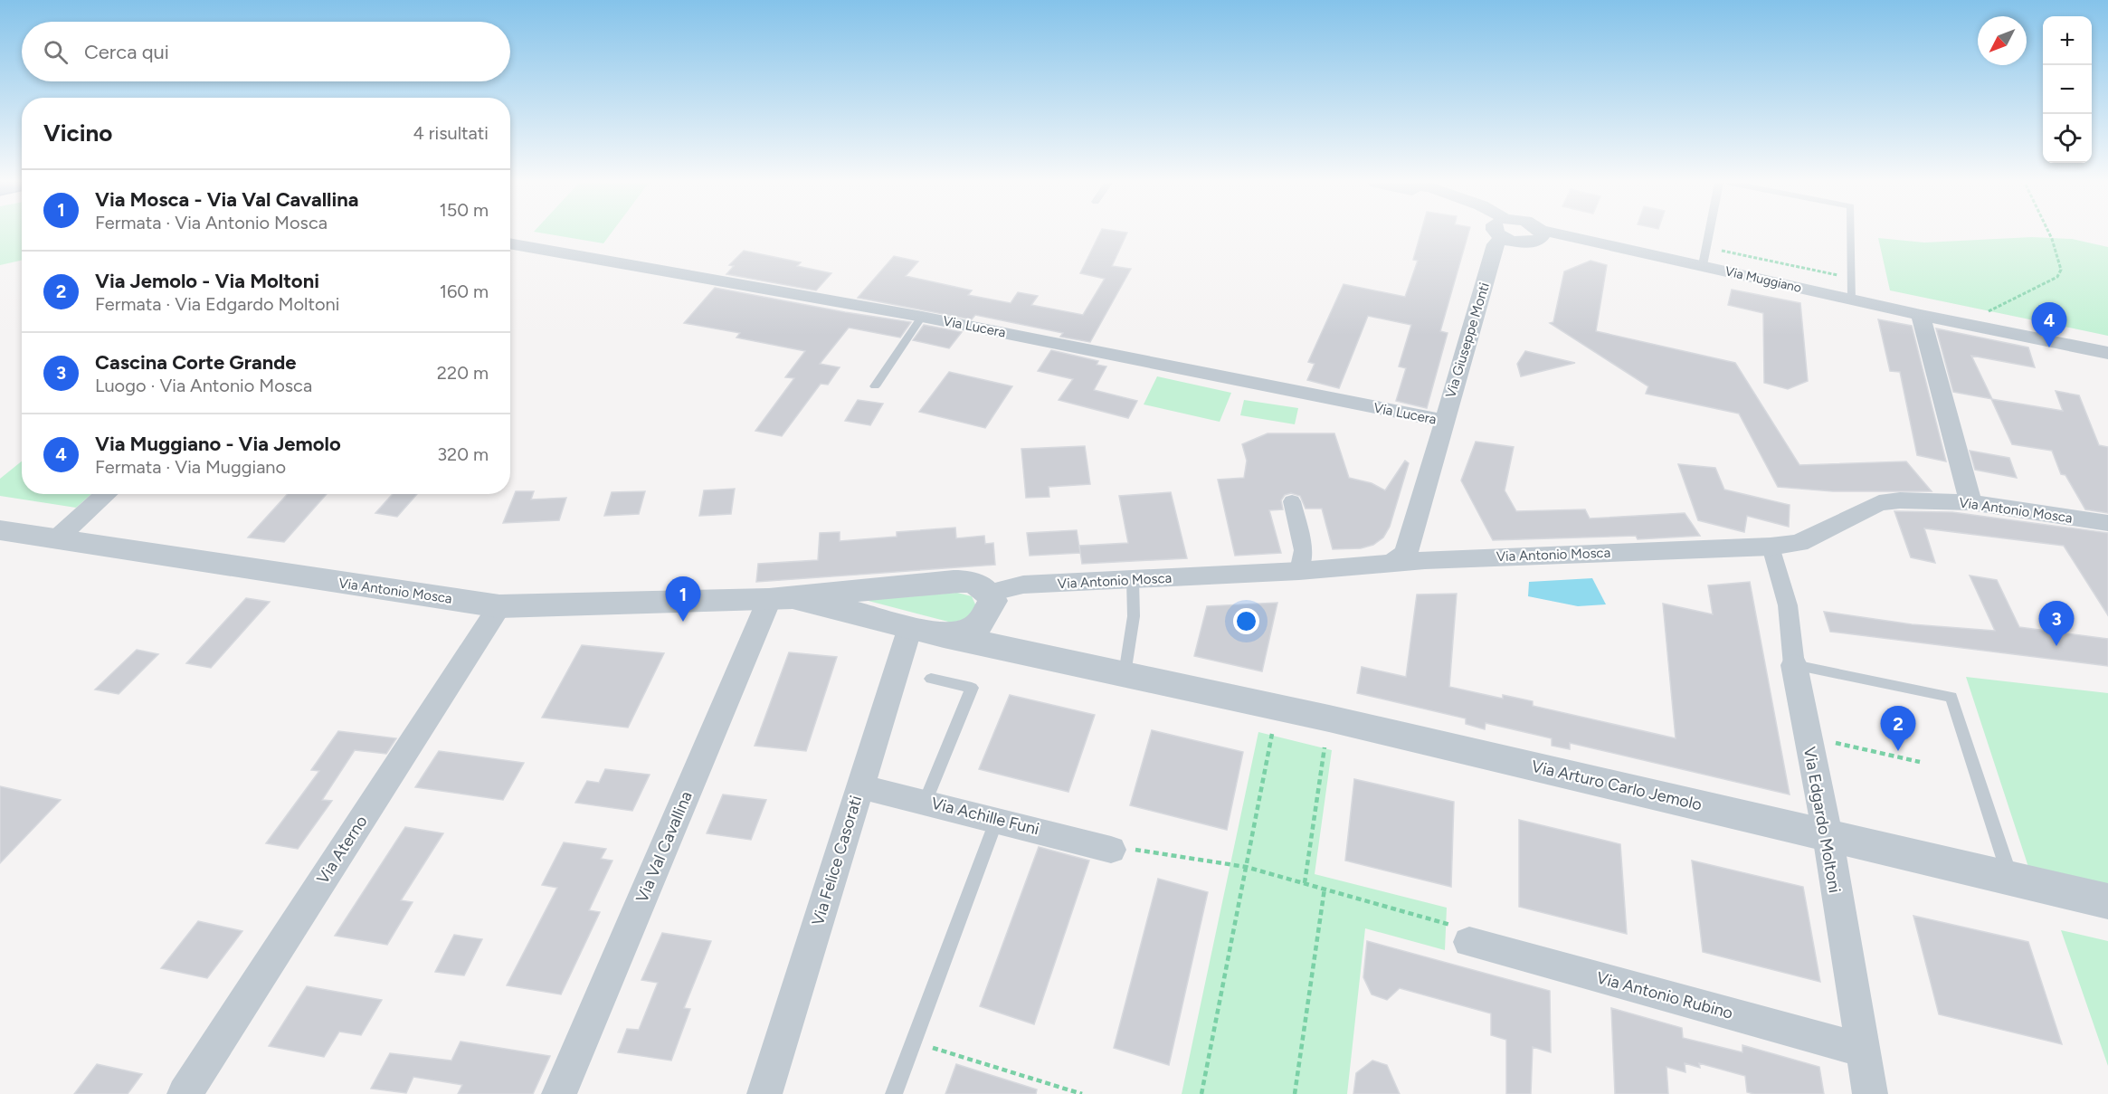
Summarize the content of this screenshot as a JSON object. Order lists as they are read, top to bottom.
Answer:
{
  "streets": {
    "street": [
      "Via Muggiano",
      "Via Lucera",
      "Via Giuseppe Monti",
      "Via Antonio Mosca",
      "Via Arturo Carlo Jemolo",
      "Via Achille Funi",
      "Via Edgardo Moltoni",
      "Via Val Cavallina",
      "Via Aterno",
      "Via Felice Casorati",
      "Via Antonio Rubino"
    ]
  },
  "crossings": [
    ["Via Lucera", "Via Giuseppe Monti"],
    ["Via Giuseppe Monti", "Via Antonio Mosca"],
    ["Via Antonio Mosca", "Via Arturo Carlo Jemolo"],
    ["Via Antonio Mosca", "Via Edgardo Moltoni"],
    ["Via Antonio Mosca", "Via Val Cavallina"],
    ["Via Antonio Mosca", "Via Aterno"],
    ["Via Arturo Carlo Jemolo", "Via Edgardo Moltoni"],
    ["Via Arturo Carlo Jemolo", "Via Val Cavallina"],
    ["Via Arturo Carlo Jemolo", "Via Felice Casorati"],
    ["Via Achille Funi", "Via Felice Casorati"],
    ["Via Edgardo Moltoni", "Via Antonio Rubino"]
  ],
  "north": "bottom left",
  "page": {
    "map_buttons": ["+", "−"],
    "search": "Cerca qui",
    "heading": ["Vicino", "4 risultati"],
    "list": [
      {
        "mark": "1",
        "name": "Via Mosca - Via Val Cavallina",
        "note": "Fermata · Via Antonio Mosca",
        "value": "150 m"
      },
      {
        "mark": "2",
        "name": "Via Jemolo - Via Moltoni",
        "note": "Fermata · Via Edgardo Moltoni",
        "value": "160 m"
      },
      {
        "mark": "3",
        "name": "Cascina Corte Grande",
        "note": "Luogo · Via Antonio Mosca",
        "value": "220 m"
      },
      {
        "mark": "4",
        "name": "Via Muggiano - Via Jemolo",
        "note": "Fermata · Via Muggiano",
        "value": "320 m"
      }
    ],
    "pins": [
      "4",
      "1",
      "3",
      "2"
    ]
  }
}
